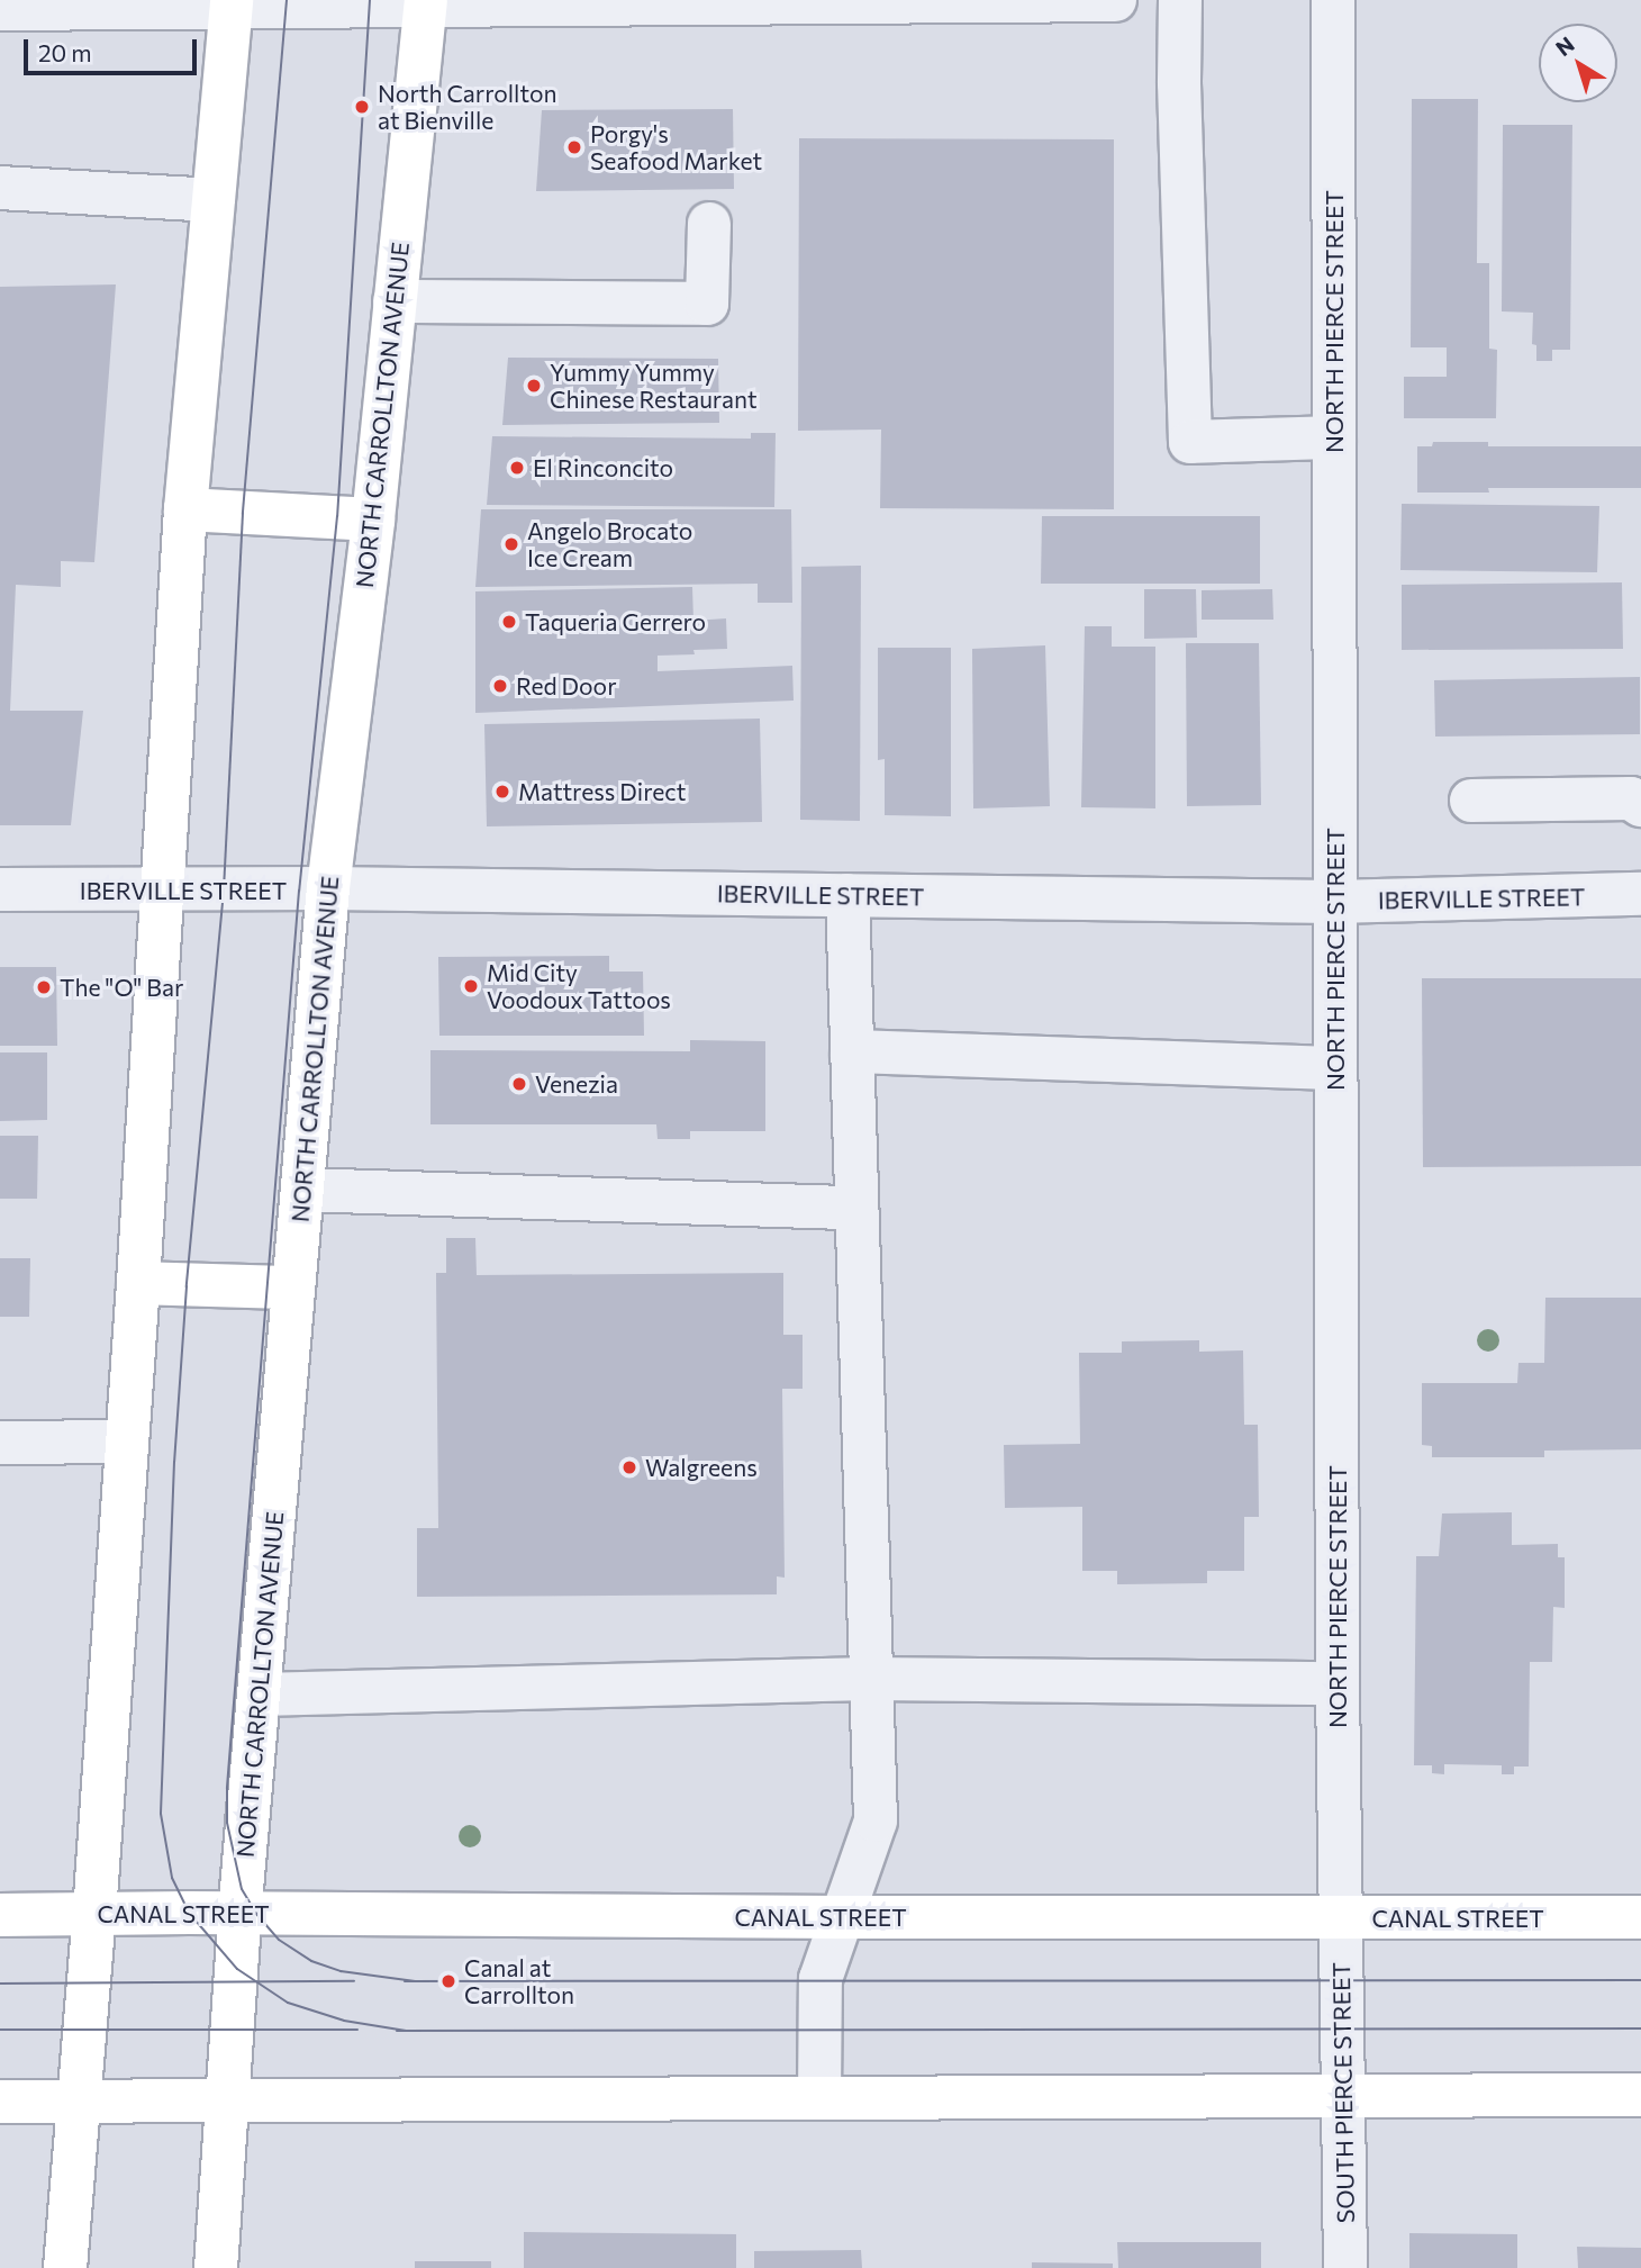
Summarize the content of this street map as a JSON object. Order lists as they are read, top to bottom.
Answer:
{
  "streets": {
    "main road": ["NORTH CARROLLTON AVENUE", "CANAL STREET"],
    "street": ["NORTH PIERCE STREET", "IBERVILLE STREET", "SOUTH PIERCE STREET"]
  },
  "crossings": [
    ["NORTH PIERCE STREET", "IBERVILLE STREET"],
    ["NORTH PIERCE STREET", "CANAL STREET"],
    ["NORTH PIERCE STREET", "SOUTH PIERCE STREET"],
    ["NORTH CARROLLTON AVENUE", "IBERVILLE STREET"],
    ["NORTH CARROLLTON AVENUE", "CANAL STREET"],
    ["CANAL STREET", "SOUTH PIERCE STREET"]
  ],
  "places": [
    "North Carrollton at Bienville",
    "Porgy's Seafood Market",
    "Yummy Yummy Chinese Restaurant",
    "El Rinconcito",
    "Angelo Brocato Ice Cream",
    "Taqueria Gerrero",
    "Red Door",
    "Mattress Direct",
    "Mid City Voodoux Tattoos",
    "The \"O\" Bar",
    "Venezia",
    "Walgreens",
    "Canal at Carrollton"
  ],
  "scale_bar": "20 m",
  "north": "top left"
}
